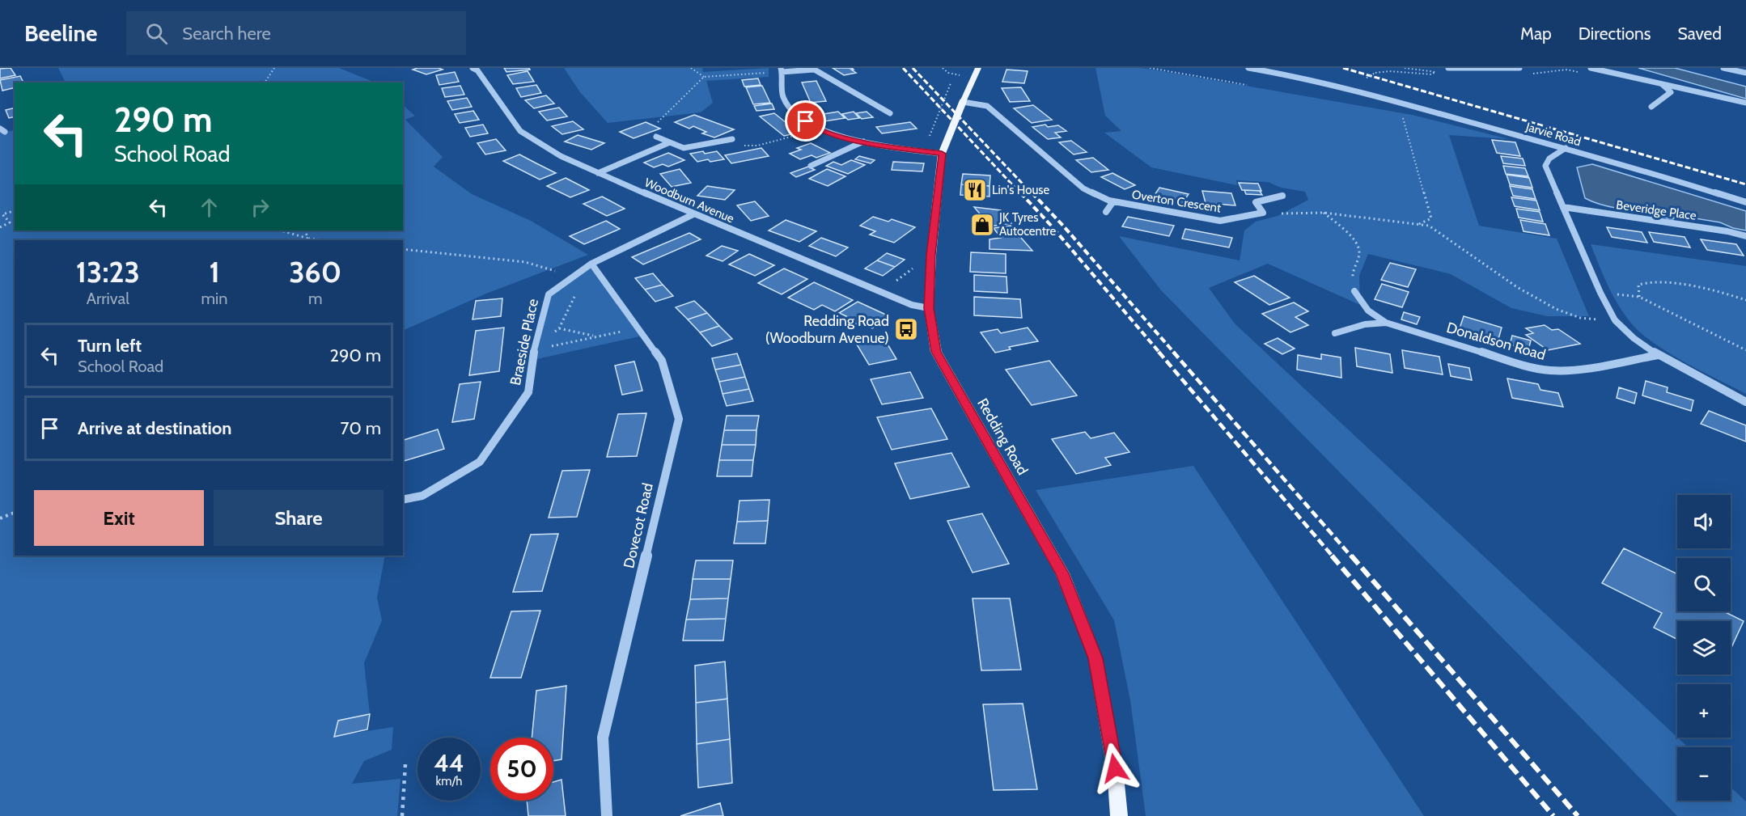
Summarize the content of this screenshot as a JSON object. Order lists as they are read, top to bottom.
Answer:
{
  "streets": {
    "main road": ["Redding Road"],
    "street": [
      "Jarvie Road",
      "Woodburn Avenue",
      "Overton Crescent",
      "Beveridge Place",
      "Donaldson Road",
      "Braeside Place",
      "Dovecot Road"
    ]
  },
  "crossings": [
    ["Woodburn Avenue", "Braeside Place"],
    ["Woodburn Avenue", "Redding Road"],
    ["Overton Crescent", "Redding Road"],
    ["Braeside Place", "Dovecot Road"]
  ],
  "places": {
    "restaurant": ["Lin's House"],
    "shop": ["JK Tyres Autocentre"],
    "bus stop": ["Redding Road (Woodburn Avenue)"]
  },
  "page": {
    "header": "Beeline",
    "search": "Search here",
    "nav": ["Map", "Directions", "Saved"],
    "turn": ["290 m", "School Road"],
    "eta": [
      "13:23",
      "Arrival",
      "1",
      "min",
      "360",
      "m"
    ],
    "list": [
      {
        "name": "Turn left",
        "note": "School Road",
        "value": "290 m"
      },
      {
        "name": "Arrive at destination",
        "value": "70 m"
      }
    ],
    "buttons": ["Exit", "Share"],
    "map_buttons": ["+", "−"],
    "speed": "44 km/h",
    "limit": "50"
  }
}
